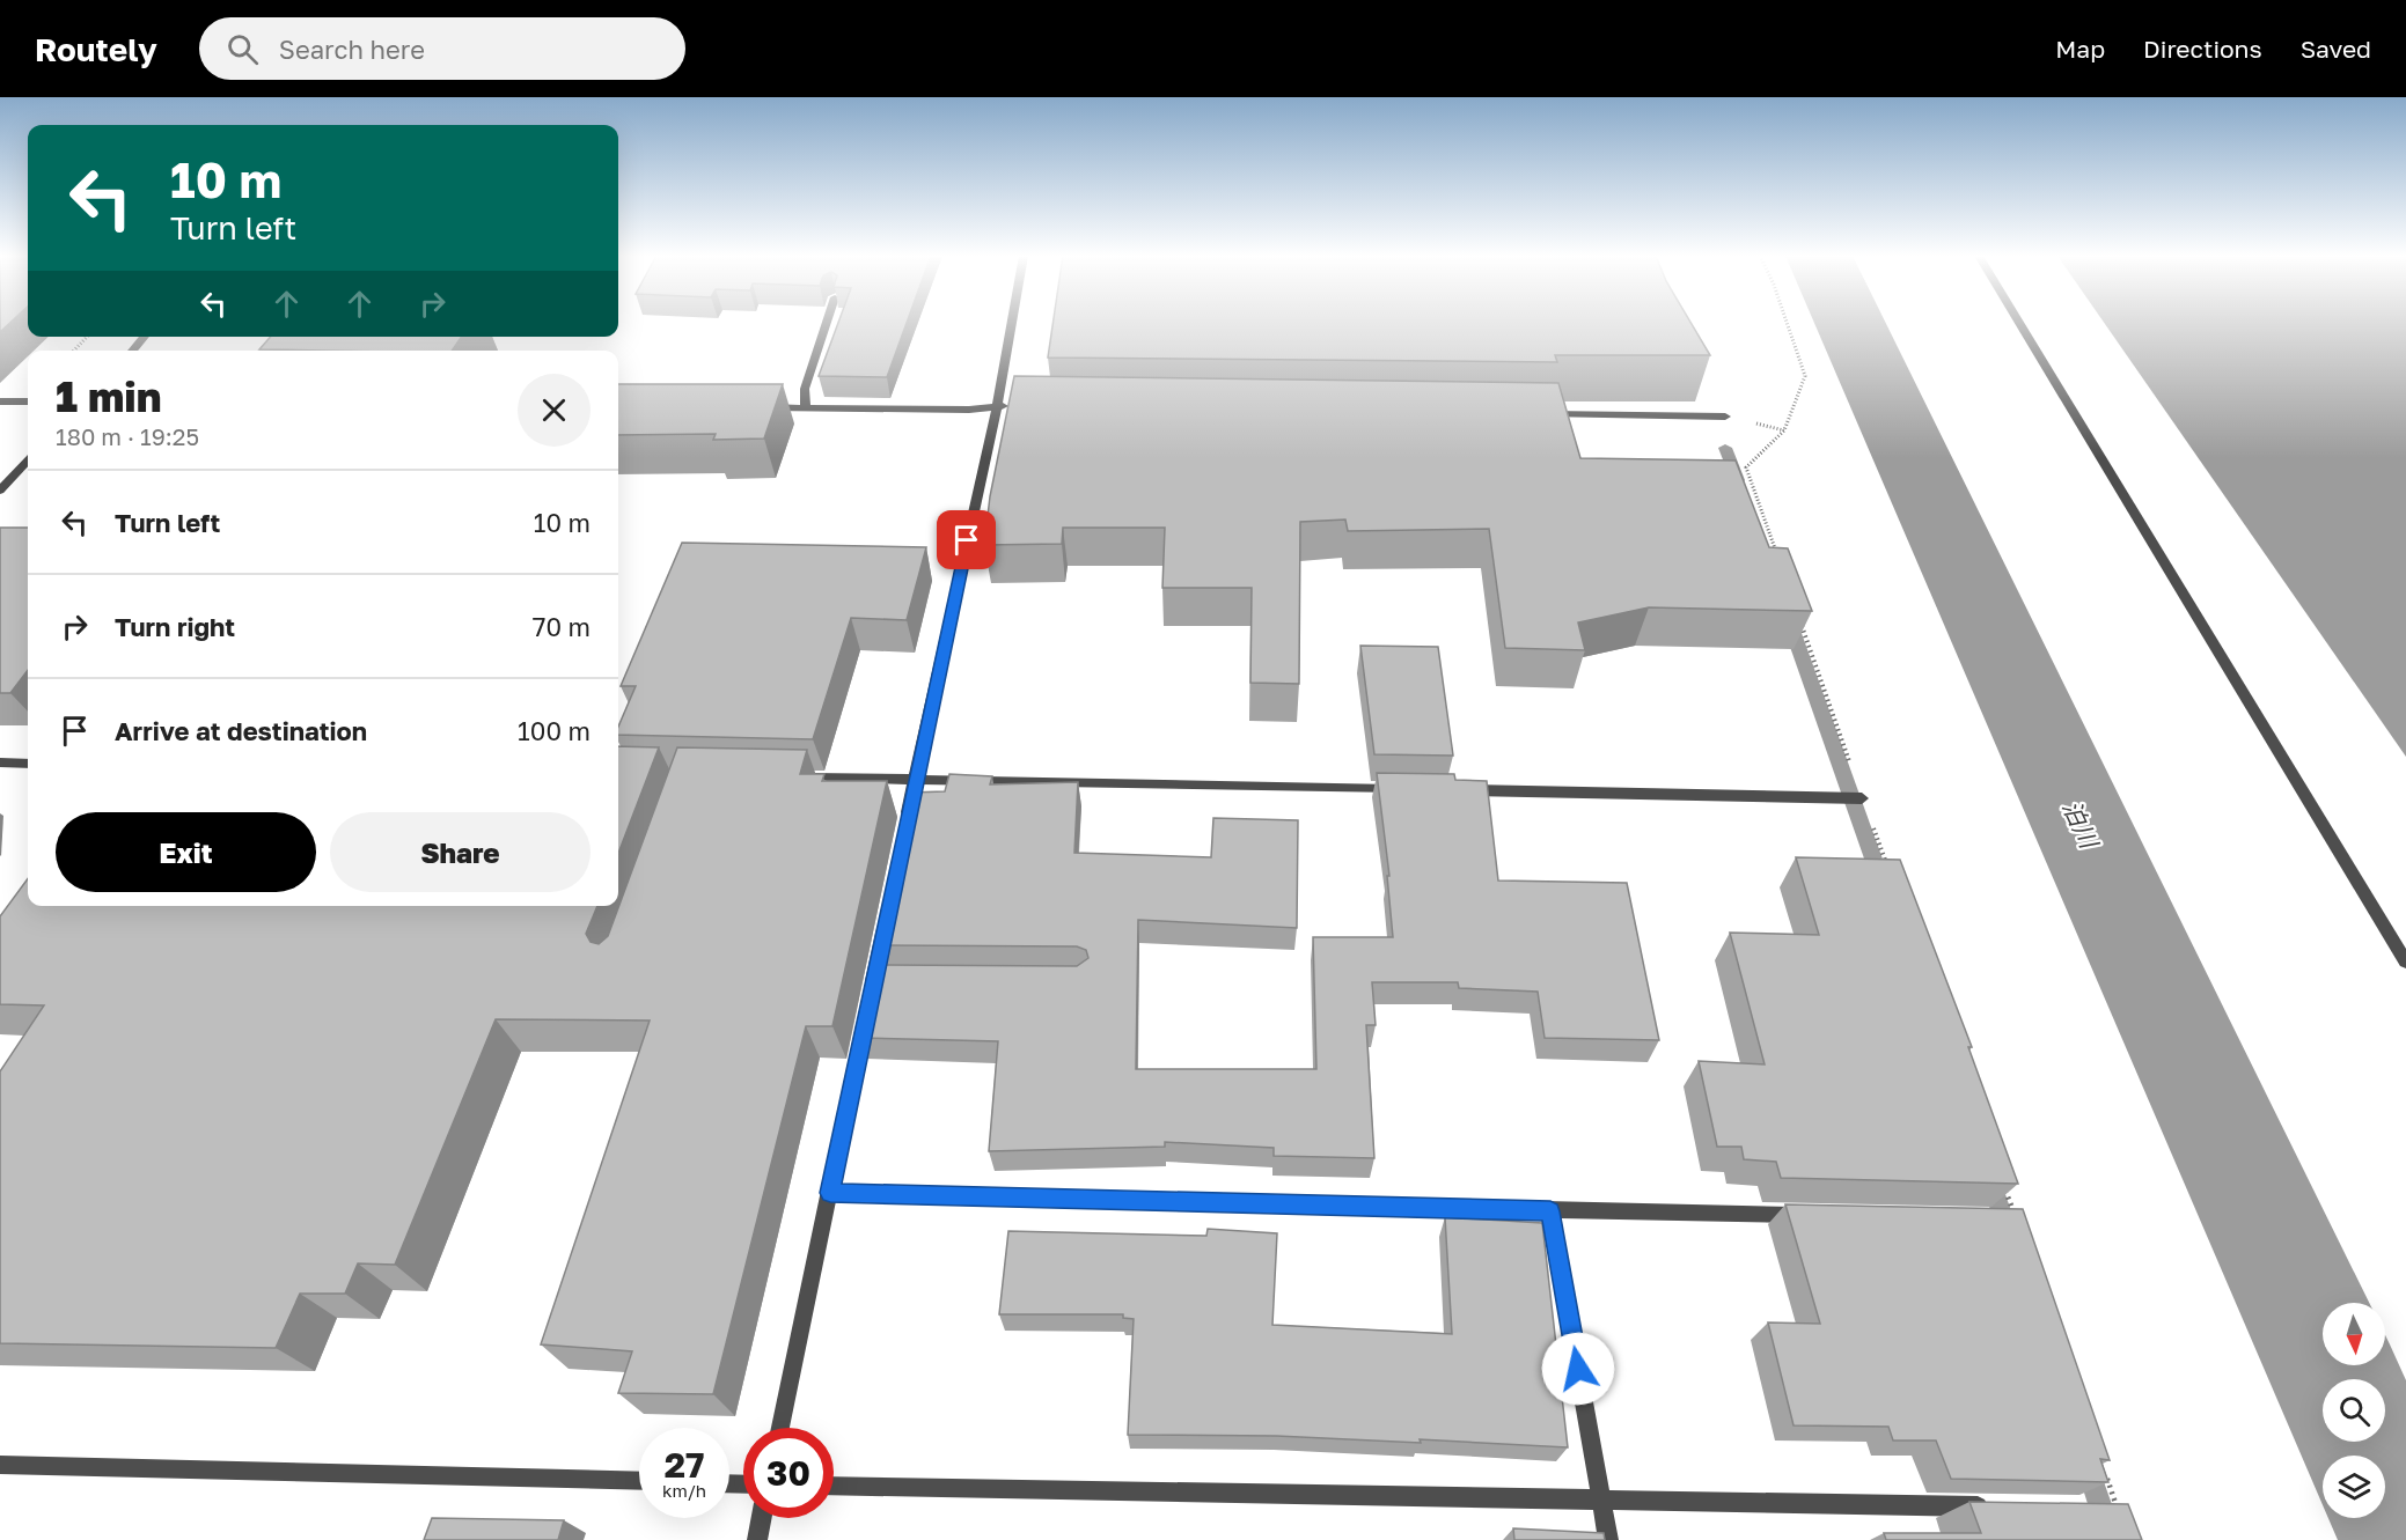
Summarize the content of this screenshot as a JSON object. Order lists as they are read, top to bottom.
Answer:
{
  "water": ["泊川"],
  "north": "bottom",
  "page": {
    "header": "Routely",
    "search": "Search here",
    "nav": ["Map", "Directions", "Saved"],
    "turn": ["10 m", "Turn left"],
    "heading": ["1 min", "180 m · 19:25"],
    "list": [
      {
        "name": "Turn left",
        "value": "10 m"
      },
      {
        "name": "Turn right",
        "value": "70 m"
      },
      {
        "name": "Arrive at destination",
        "value": "100 m"
      }
    ],
    "buttons": ["Exit", "Share"],
    "speed": "27 km/h",
    "limit": "30"
  }
}
